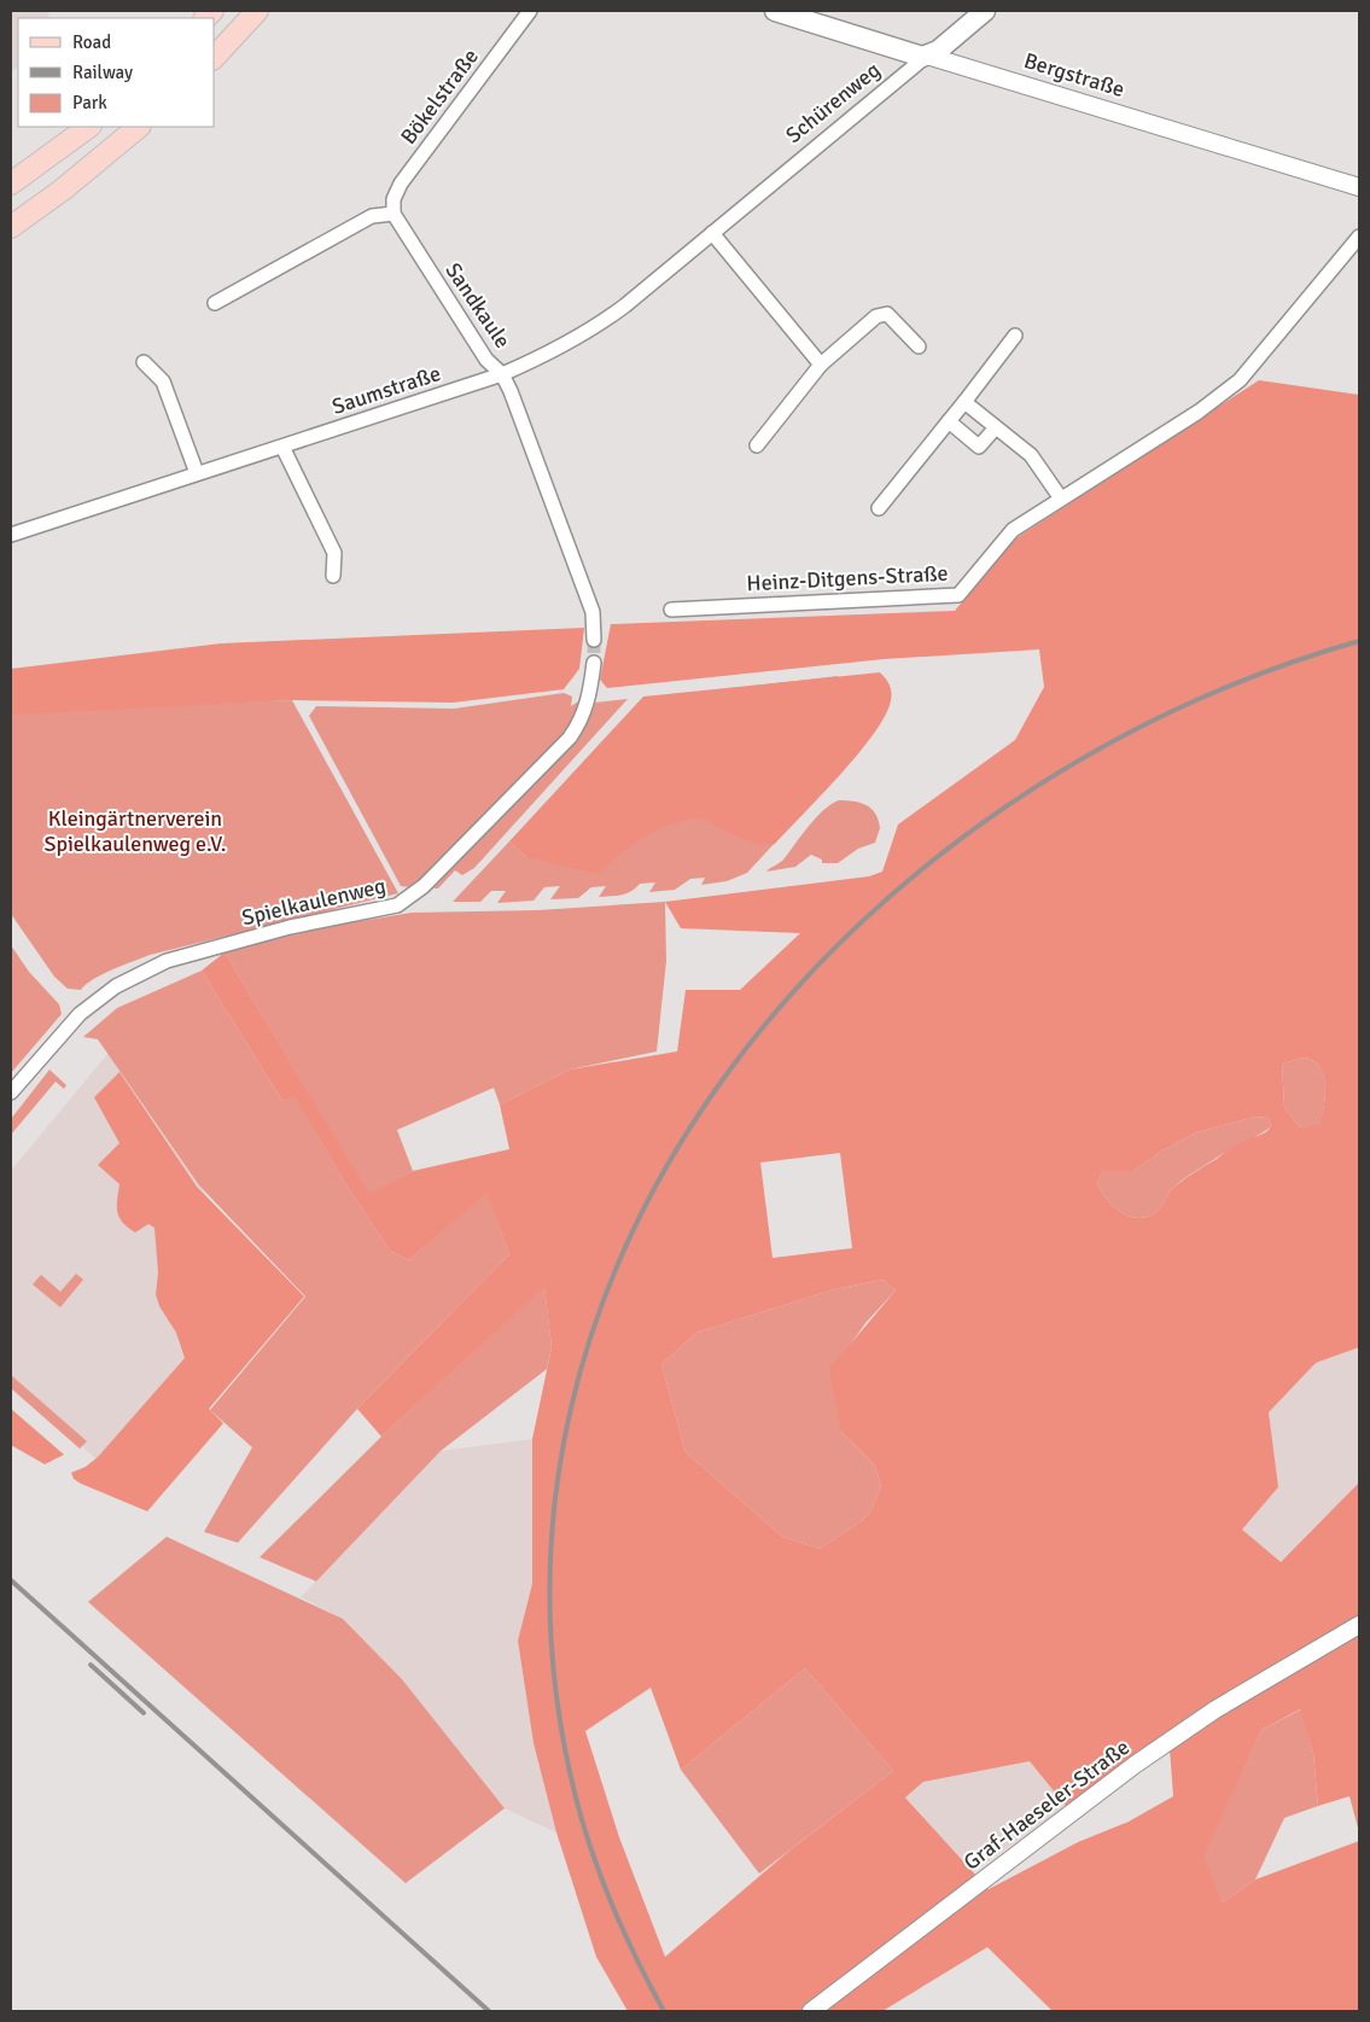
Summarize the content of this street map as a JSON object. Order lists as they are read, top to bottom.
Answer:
{
  "streets": {
    "main road": ["Bergstraße", "Schürenweg"],
    "street": [
      "Bökelstraße",
      "Sandkaule",
      "Saumstraße",
      "Heinz-Ditgens-Straße",
      "Spielkaulenweg",
      "Graf-Haeseler-Straße"
    ]
  },
  "crossings": [
    ["Bergstraße", "Schürenweg"],
    ["Bökelstraße", "Sandkaule"],
    ["Schürenweg", "Sandkaule"],
    ["Schürenweg", "Saumstraße"],
    ["Sandkaule", "Saumstraße"]
  ],
  "parks": ["Kleingärtnerverein Spielkaulenweg e.V."],
  "legend": ["Road", "Railway", "Park"]
}
